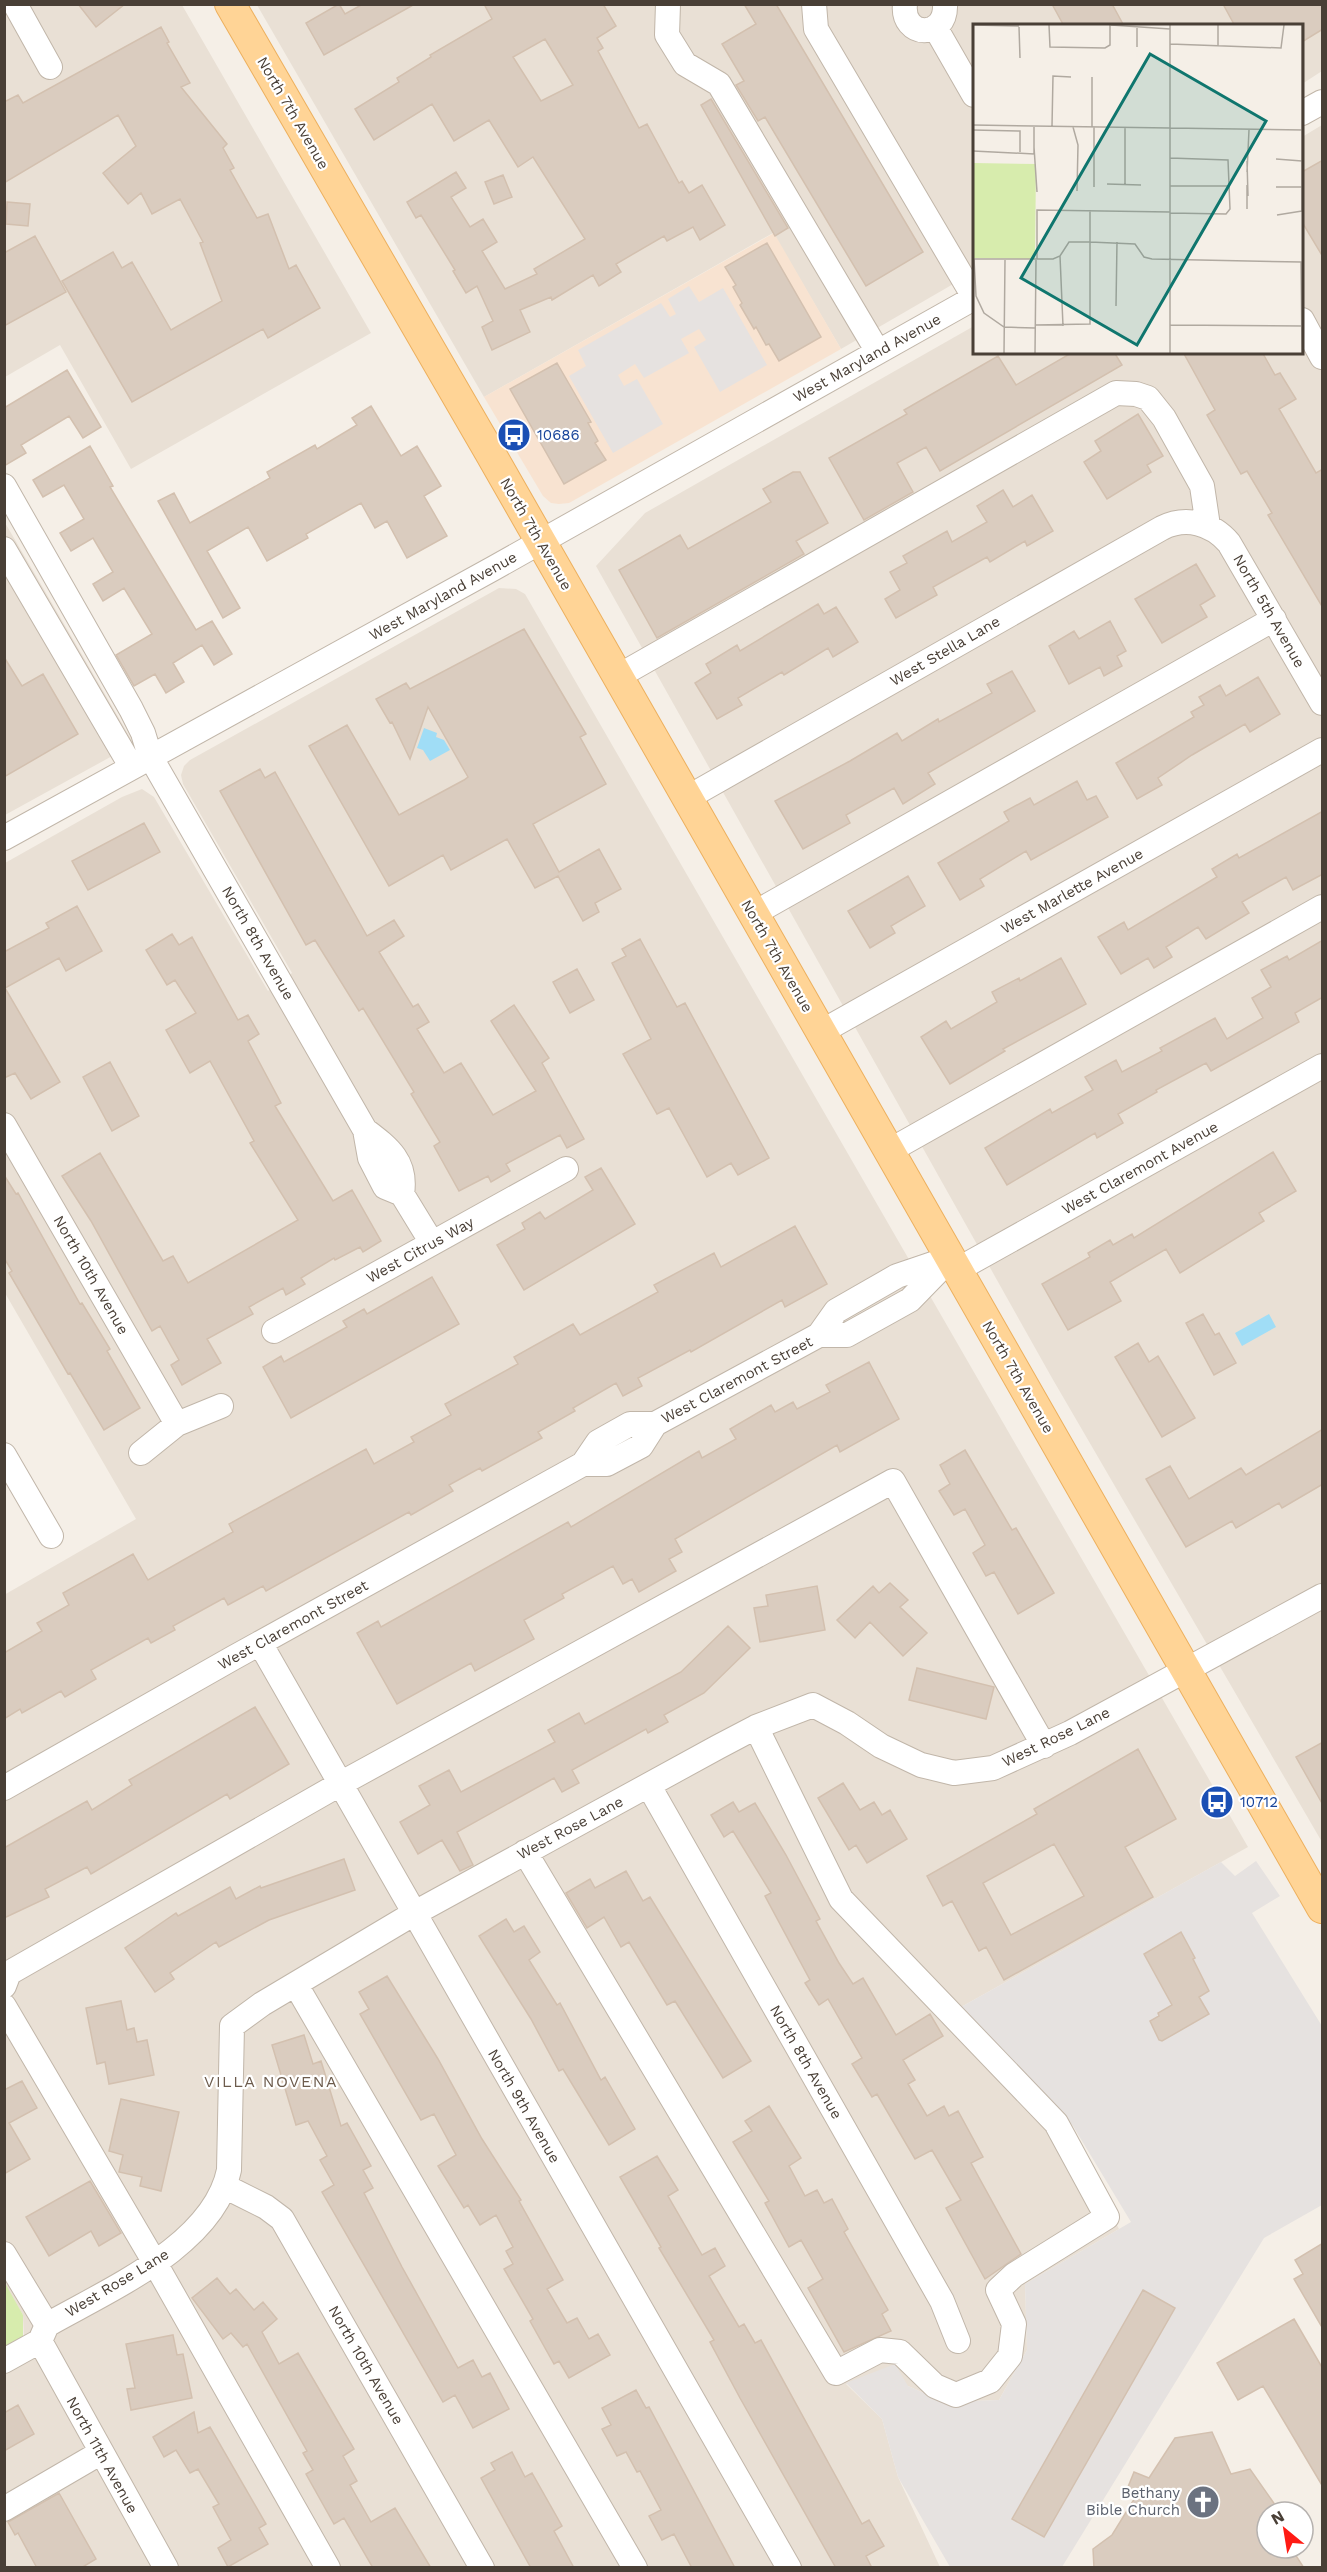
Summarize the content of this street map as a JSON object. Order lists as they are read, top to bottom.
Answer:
{
  "streets": {
    "main road": ["North 7th Avenue"],
    "street": [
      "West Maryland Avenue",
      "North 5th Avenue",
      "West Stella Lane",
      "West Marlette Avenue",
      "North 8th Avenue",
      "West Claremont Avenue",
      "West Citrus Way",
      "North 10th Avenue",
      "West Claremont Street",
      "West Rose Lane",
      "North 9th Avenue",
      "North 11th Avenue"
    ]
  },
  "crossings": [
    ["North 7th Avenue", "West Maryland Avenue"],
    ["North 7th Avenue", "West Stella Lane"],
    ["North 7th Avenue", "West Marlette Avenue"],
    ["North 7th Avenue", "West Claremont Avenue"],
    ["North 7th Avenue", "West Claremont Street"],
    ["North 7th Avenue", "West Rose Lane"],
    ["West Maryland Avenue", "North 8th Avenue"],
    ["North 5th Avenue", "West Stella Lane"],
    ["North 8th Avenue", "West Citrus Way"],
    ["North 8th Avenue", "West Rose Lane"],
    ["West Claremont Avenue", "West Claremont Street"],
    ["North 10th Avenue", "West Rose Lane"],
    ["West Claremont Street", "North 9th Avenue"],
    ["West Rose Lane", "North 9th Avenue"],
    ["West Rose Lane", "North 11th Avenue"]
  ],
  "districts": ["VILLA NOVENA"],
  "places": {
    "bus stop": ["10686", "10712"],
    "church": ["Bethany Bible Church"]
  },
  "north": "top left"
}
